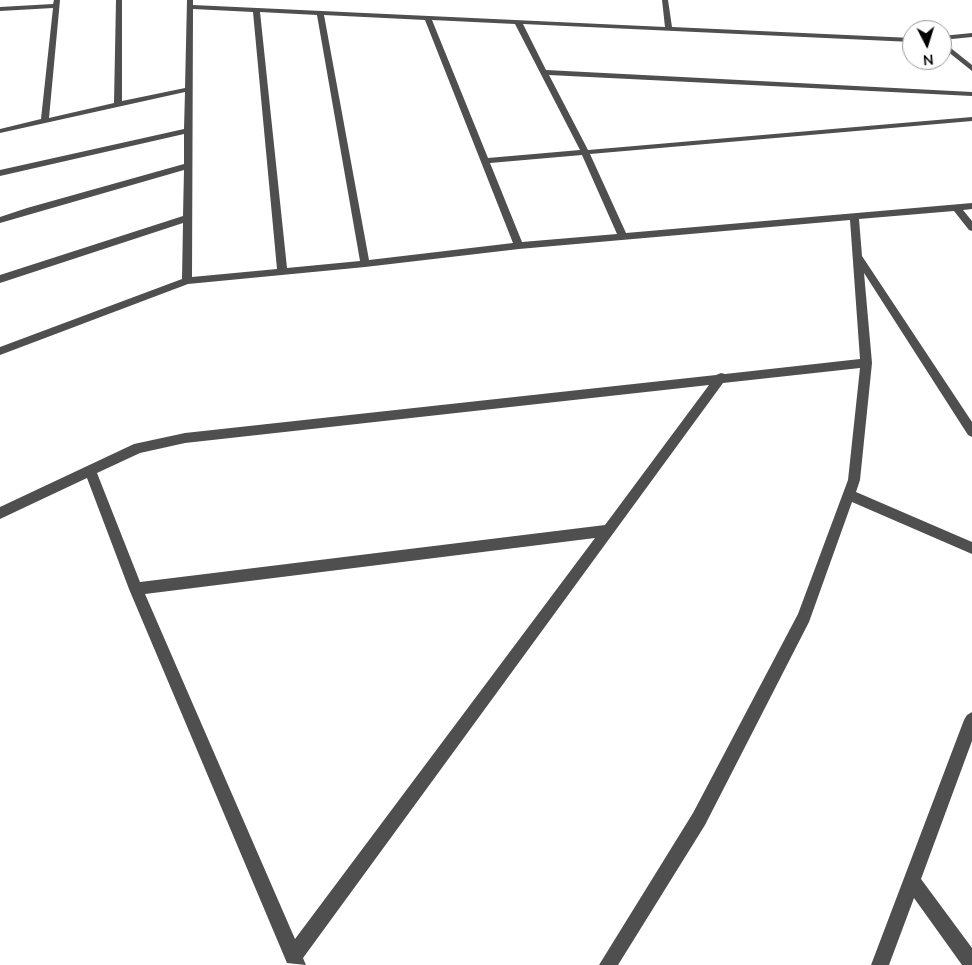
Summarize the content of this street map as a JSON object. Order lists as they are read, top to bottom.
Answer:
{
  "north": "bottom"
}
